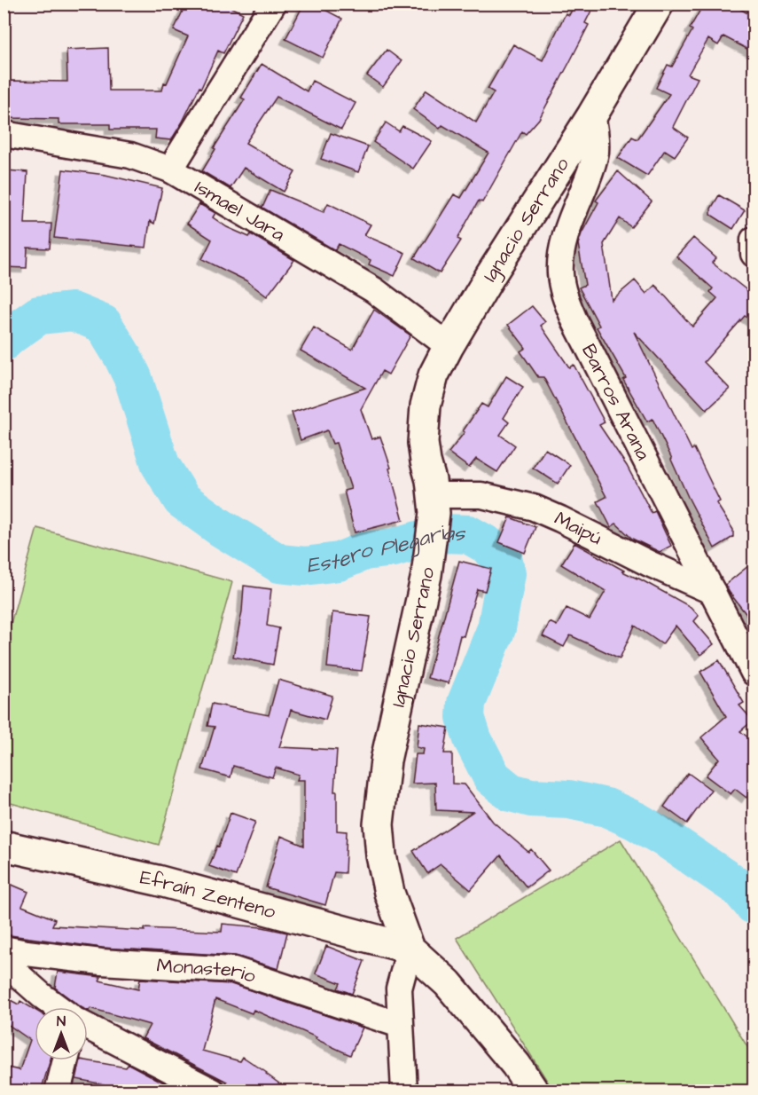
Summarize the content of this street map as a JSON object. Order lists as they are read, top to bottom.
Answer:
{
  "streets": {
    "street": [
      "Ismael Jara",
      "Ignacio Serrano",
      "Barros Arana",
      "Maipú",
      "Efraín Zenteno",
      "Monasterio"
    ]
  },
  "crossings": [
    ["Ismael Jara", "Ignacio Serrano"],
    ["Ignacio Serrano", "Barros Arana"],
    ["Ignacio Serrano", "Maipú"],
    ["Ignacio Serrano", "Efraín Zenteno"],
    ["Barros Arana", "Maipú"]
  ],
  "water": ["Estero Plegarias"],
  "north": "top"
}
